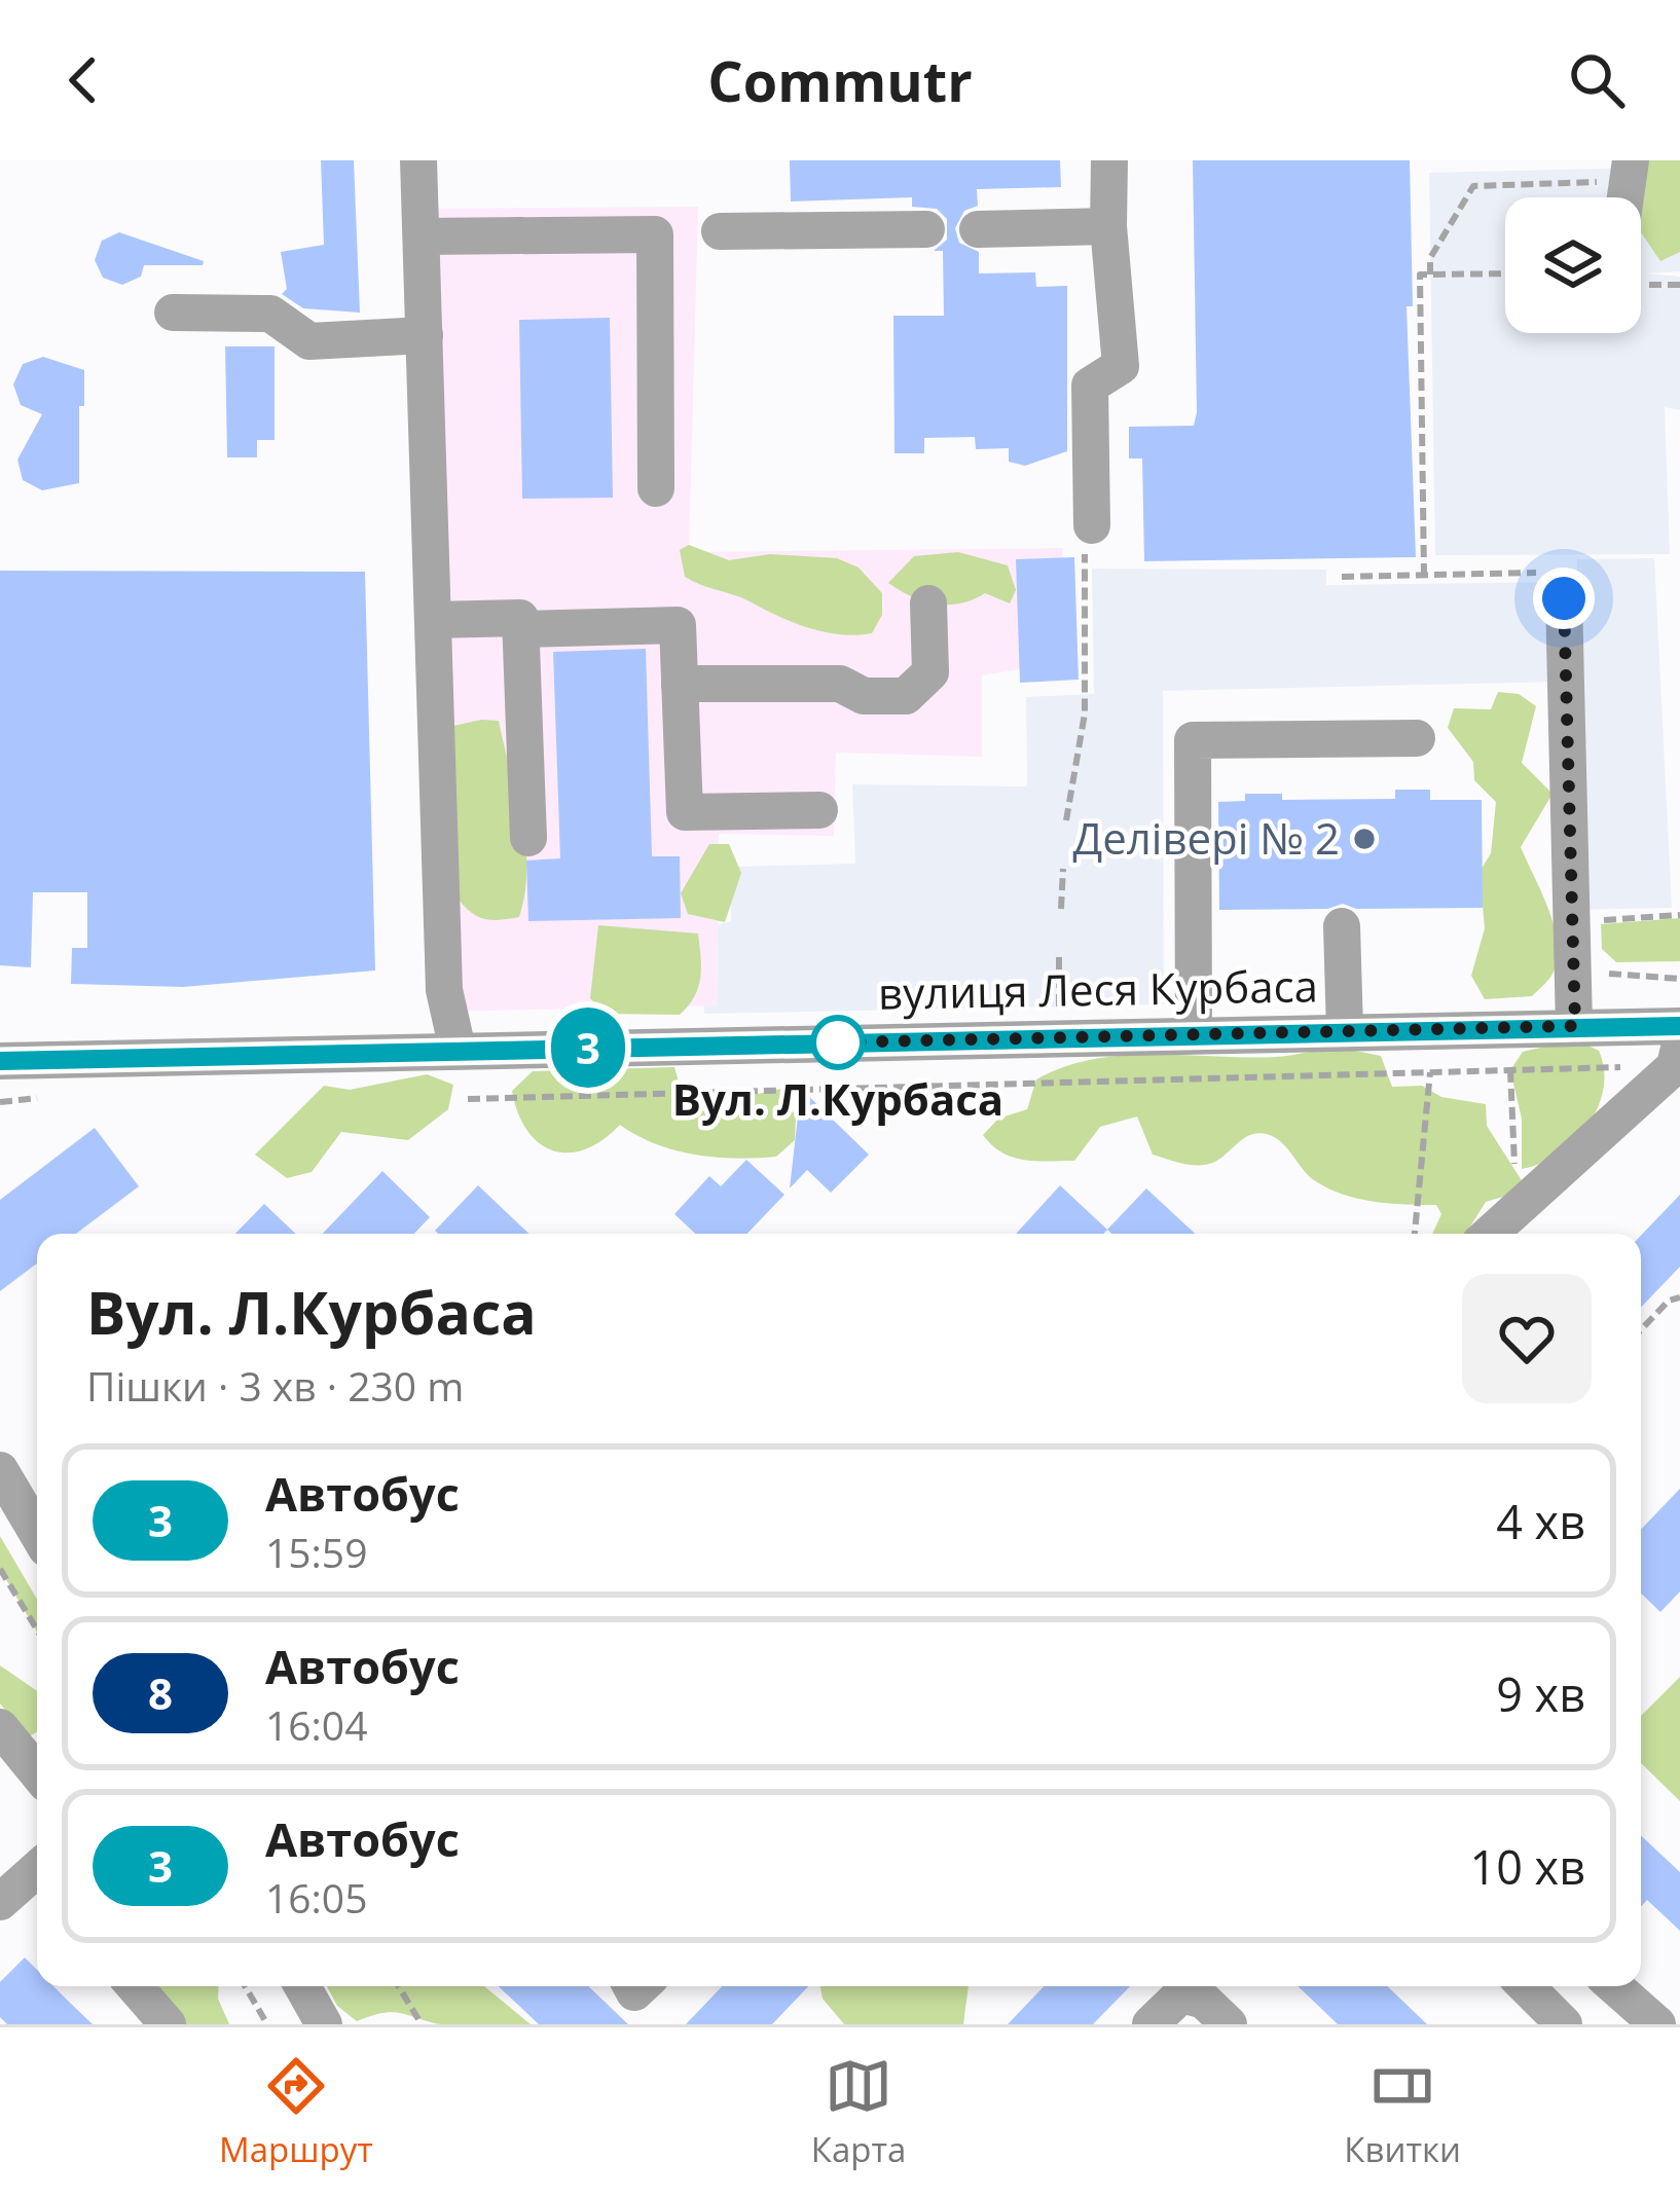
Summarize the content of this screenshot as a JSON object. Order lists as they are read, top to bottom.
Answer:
{
  "streets": {
    "street": ["вулиця Леся Курбаса"]
  },
  "places": ["Делівері № 2", "Вул. Л.Курбаса"],
  "lines": ["bus line 3"],
  "page": {
    "header": "Commutr",
    "on_map": "3",
    "heading": ["Вул. Л.Курбаса", "Пішки · 3 хв · 230 m"],
    "list": [
      {
        "mark": "3",
        "name": "Автобус",
        "note": "15:59",
        "value": "4 хв"
      },
      {
        "mark": "8",
        "name": "Автобус",
        "note": "16:04",
        "value": "9 хв"
      },
      {
        "mark": "3",
        "name": "Автобус",
        "note": "16:05",
        "value": "10 хв"
      }
    ],
    "tabs": ["Маршрут", "Карта", "Квитки"]
  }
}
